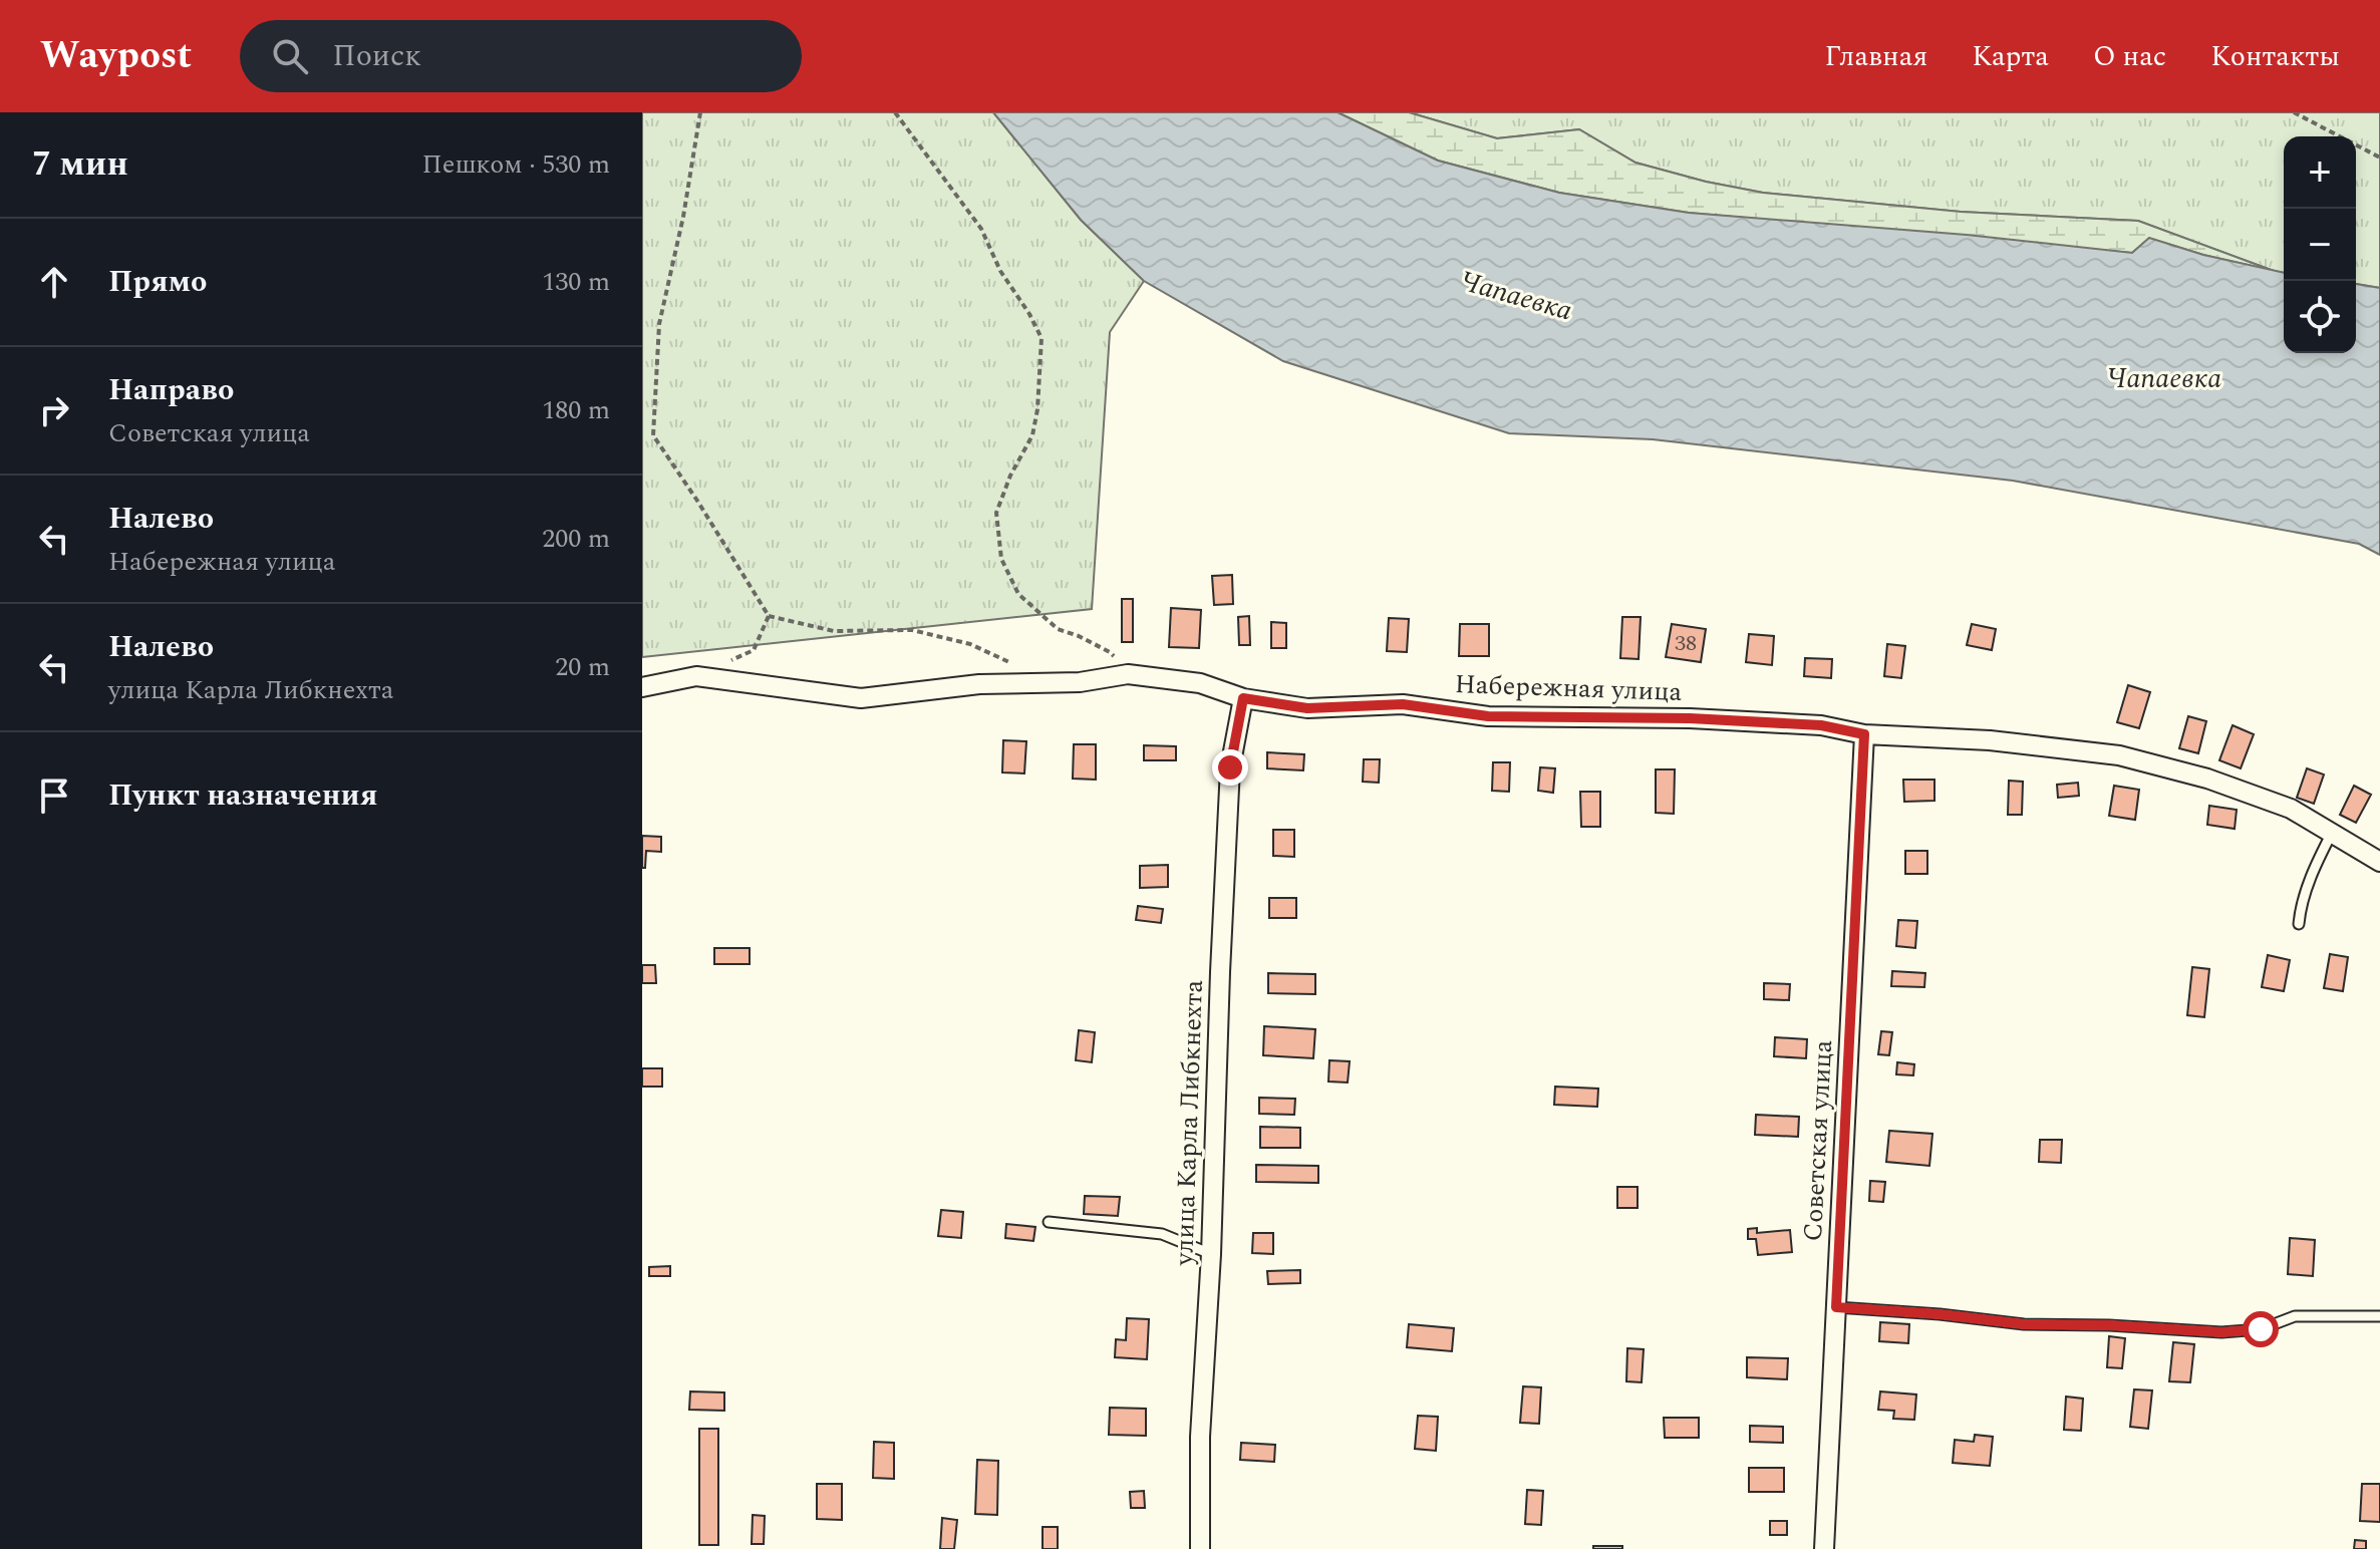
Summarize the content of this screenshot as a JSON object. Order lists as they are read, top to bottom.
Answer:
{
  "streets": {
    "street": ["Набережная улица", "улица Карла Либкнехта", "Советская улица"]
  },
  "crossings": [
    ["Набережная улица", "улица Карла Либкнехта"],
    ["Набережная улица", "Советская улица"]
  ],
  "water": ["Чапаевка"],
  "house_numbers": ["38"],
  "page": {
    "header": "Waypost",
    "search": "Поиск",
    "nav": [
      "Главная",
      "Карта",
      "О нас",
      "Контакты"
    ],
    "heading": ["7 мин", "Пешком · 530 m"],
    "map_buttons": ["+", "−"],
    "list": [
      ["Прямо", "130 m"],
      ["Направо", "Советская улица", "180 m"],
      ["Налево", "Набережная улица", "200 m"],
      ["Налево", "улица Карла Либкнехта", "20 m"],
      "Пункт назначения"
    ]
  }
}
